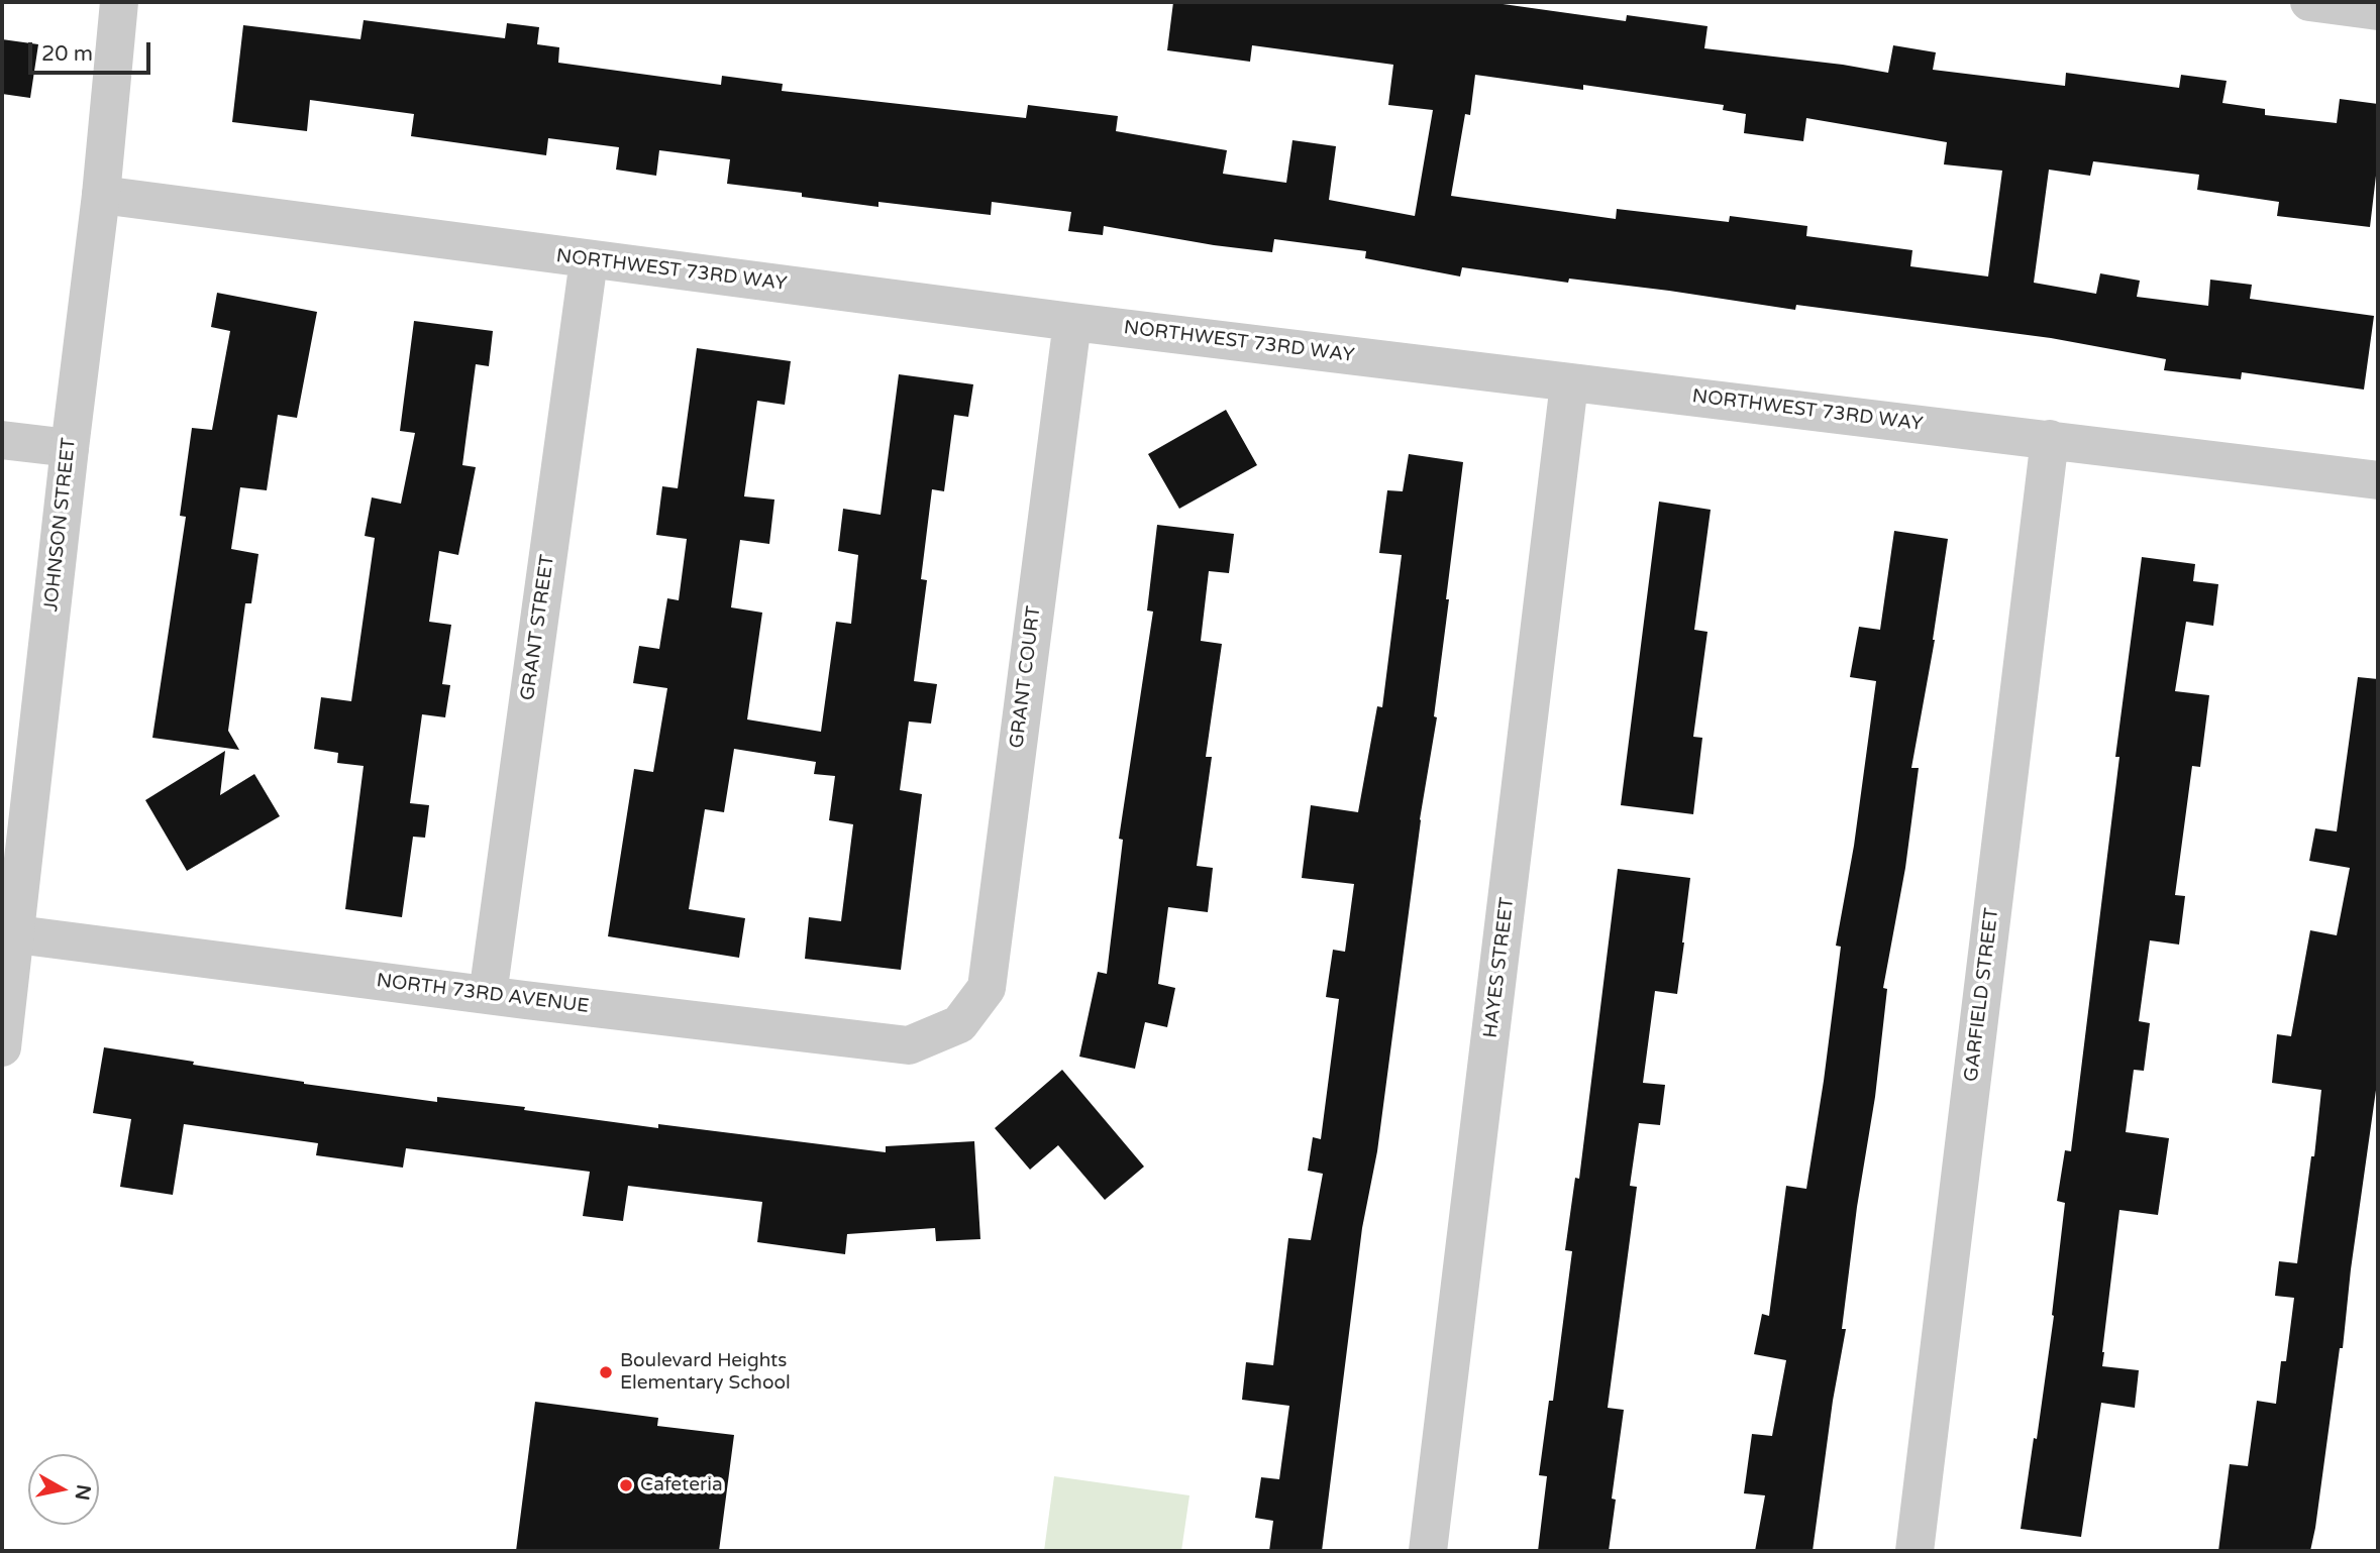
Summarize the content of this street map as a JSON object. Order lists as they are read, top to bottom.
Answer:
{
  "streets": {
    "street": [
      "NORTHWEST 73RD WAY",
      "JOHNSON STREET",
      "GRANT STREET",
      "GRANT COURT",
      "HAYES STREET",
      "NORTH 73RD AVENUE",
      "GARFIELD STREET"
    ]
  },
  "crossings": [
    ["NORTHWEST 73RD WAY", "JOHNSON STREET"],
    ["NORTHWEST 73RD WAY", "GRANT STREET"],
    ["NORTHWEST 73RD WAY", "GRANT COURT"],
    ["NORTHWEST 73RD WAY", "HAYES STREET"],
    ["NORTHWEST 73RD WAY", "GARFIELD STREET"],
    ["JOHNSON STREET", "NORTH 73RD AVENUE"],
    ["GRANT STREET", "NORTH 73RD AVENUE"],
    ["GRANT COURT", "NORTH 73RD AVENUE"]
  ],
  "places": ["Boulevard Heights Elementary School", "Cafeteria"],
  "scale_bar": "20 m",
  "north": "right"
}
